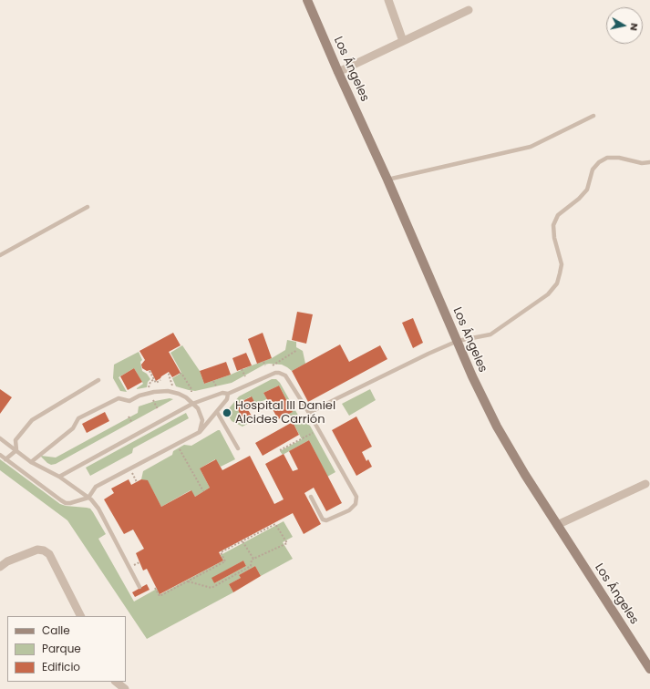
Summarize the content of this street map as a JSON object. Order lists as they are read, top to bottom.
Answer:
{
  "streets": {
    "main road": ["Los Ángeles"]
  },
  "places": ["Hospital III Daniel Alcides Carrión"],
  "legend": ["Calle", "Parque", "Edificio"],
  "north": "right"
}
